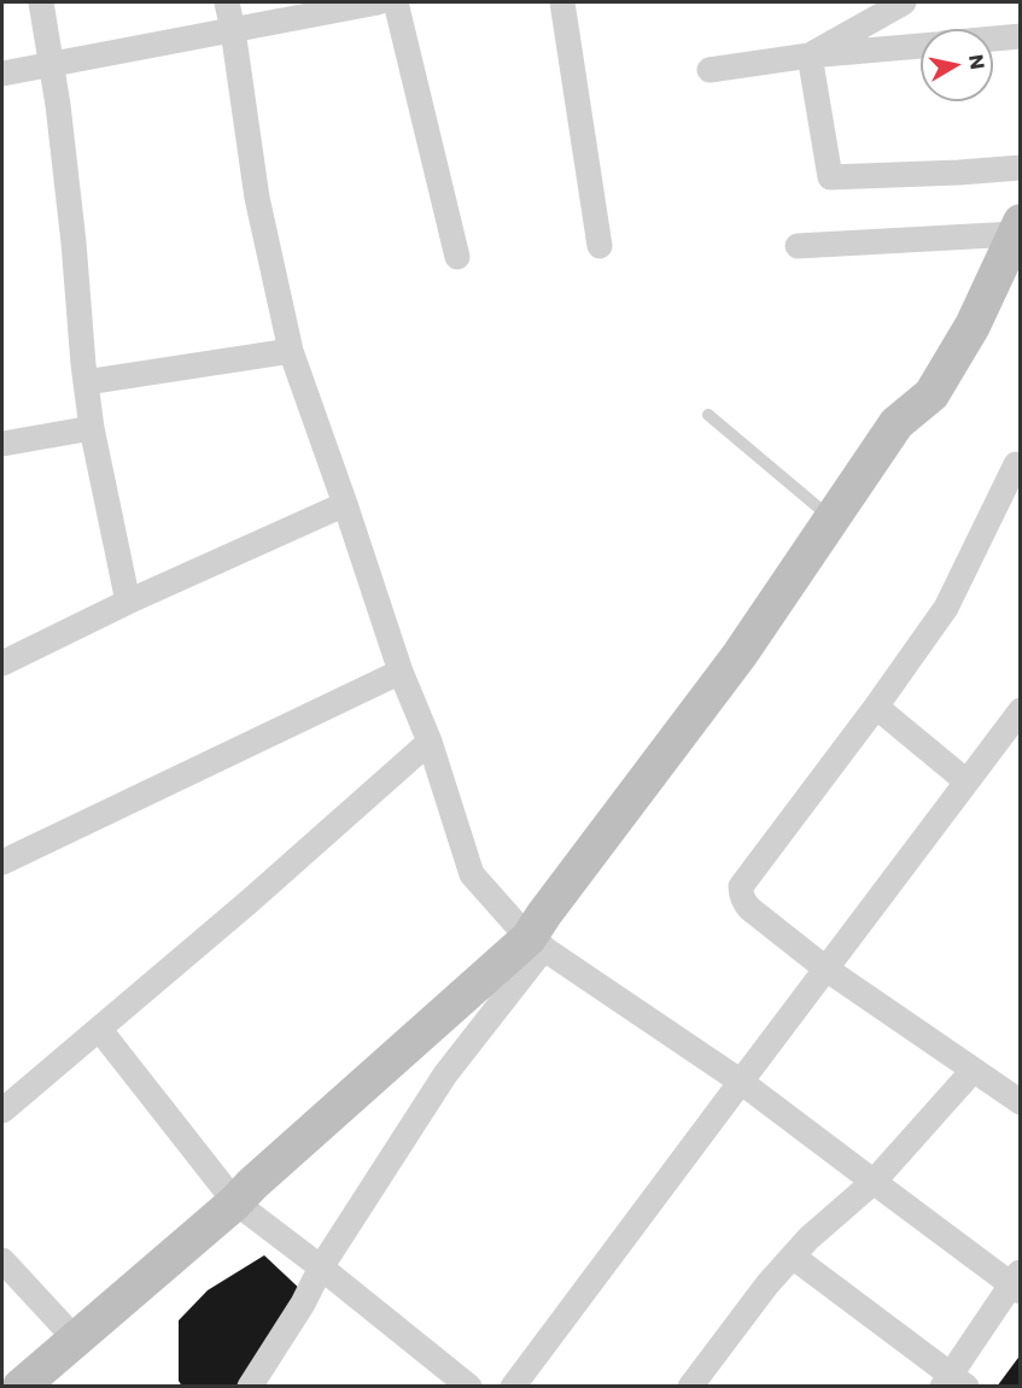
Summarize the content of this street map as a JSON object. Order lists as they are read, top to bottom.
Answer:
{
  "north": "right"
}
